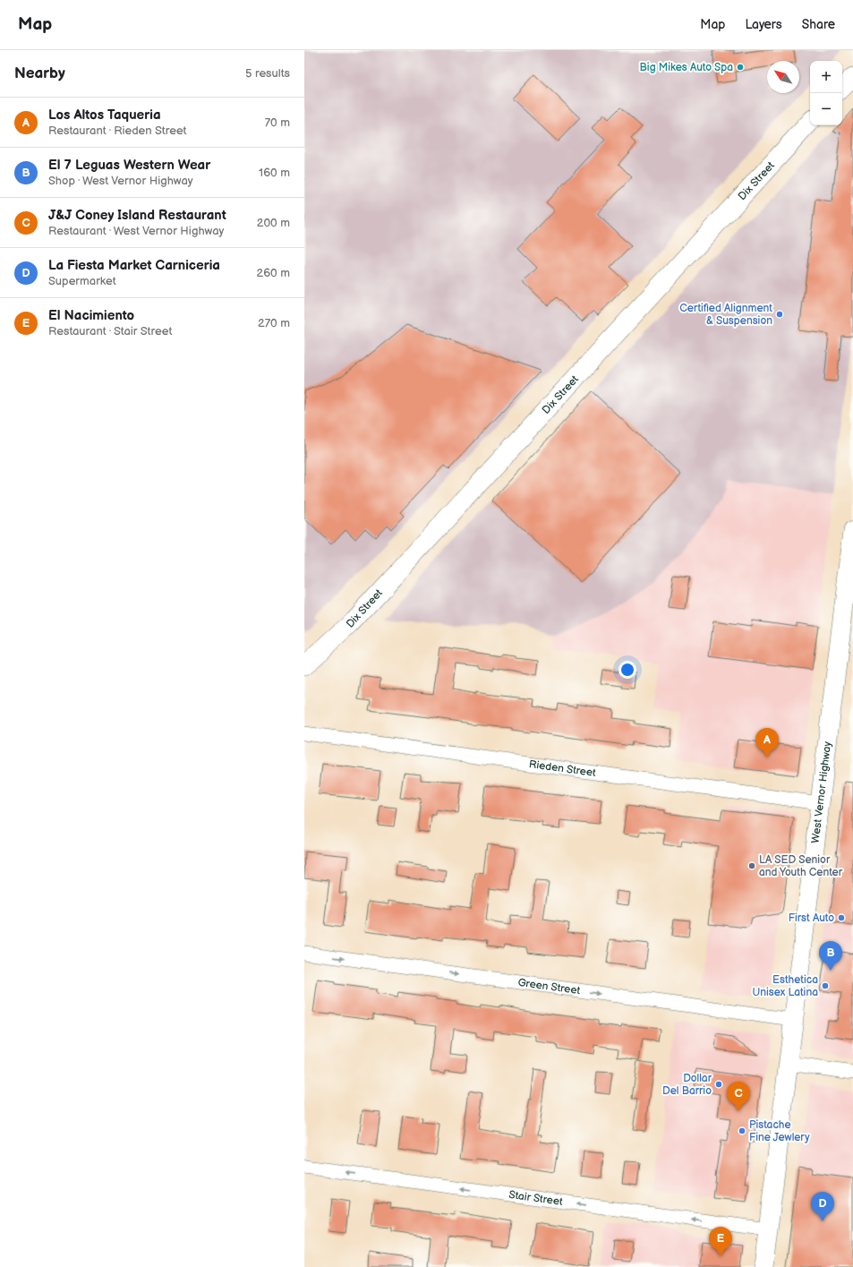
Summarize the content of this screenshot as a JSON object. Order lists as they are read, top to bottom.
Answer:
{
  "streets": {
    "street": [
      "Dix Street",
      "Rieden Street",
      "West Vernor Highway",
      "Green Street",
      "Stair Street"
    ]
  },
  "crossings": [
    ["Rieden Street", "West Vernor Highway"],
    ["West Vernor Highway", "Green Street"],
    ["West Vernor Highway", "Stair Street"]
  ],
  "one_way": ["Green Street", "Stair Street"],
  "places": [
    "Big Mikes Auto Spa",
    "Certified Alignment & Suspension",
    "LA SED Senior and Youth Center",
    "First Auto",
    "Esthetica Unisex Latina",
    "Dollar Del Barrio",
    "Pistache Fine Jewlery"
  ],
  "north": "top left",
  "page": {
    "header": "Map",
    "nav": ["Map", "Layers", "Share"],
    "heading": ["Nearby", "5 results"],
    "map_buttons": ["+", "−"],
    "list": [
      {
        "mark": "A",
        "name": "Los Altos Taqueria",
        "note": "Restaurant · Rieden Street",
        "value": "70 m"
      },
      {
        "mark": "B",
        "name": "El 7 Leguas Western Wear",
        "note": "Shop · West Vernor Highway",
        "value": "160 m"
      },
      {
        "mark": "C",
        "name": "J&J Coney Island Restaurant",
        "note": "Restaurant · West Vernor Highway",
        "value": "200 m"
      },
      {
        "mark": "D",
        "name": "La Fiesta Market Carniceria",
        "note": "Supermarket",
        "value": "260 m"
      },
      {
        "mark": "E",
        "name": "El Nacimiento",
        "note": "Restaurant · Stair Street",
        "value": "270 m"
      }
    ],
    "pins": [
      "A",
      "B",
      "C",
      "D",
      "E"
    ]
  }
}
